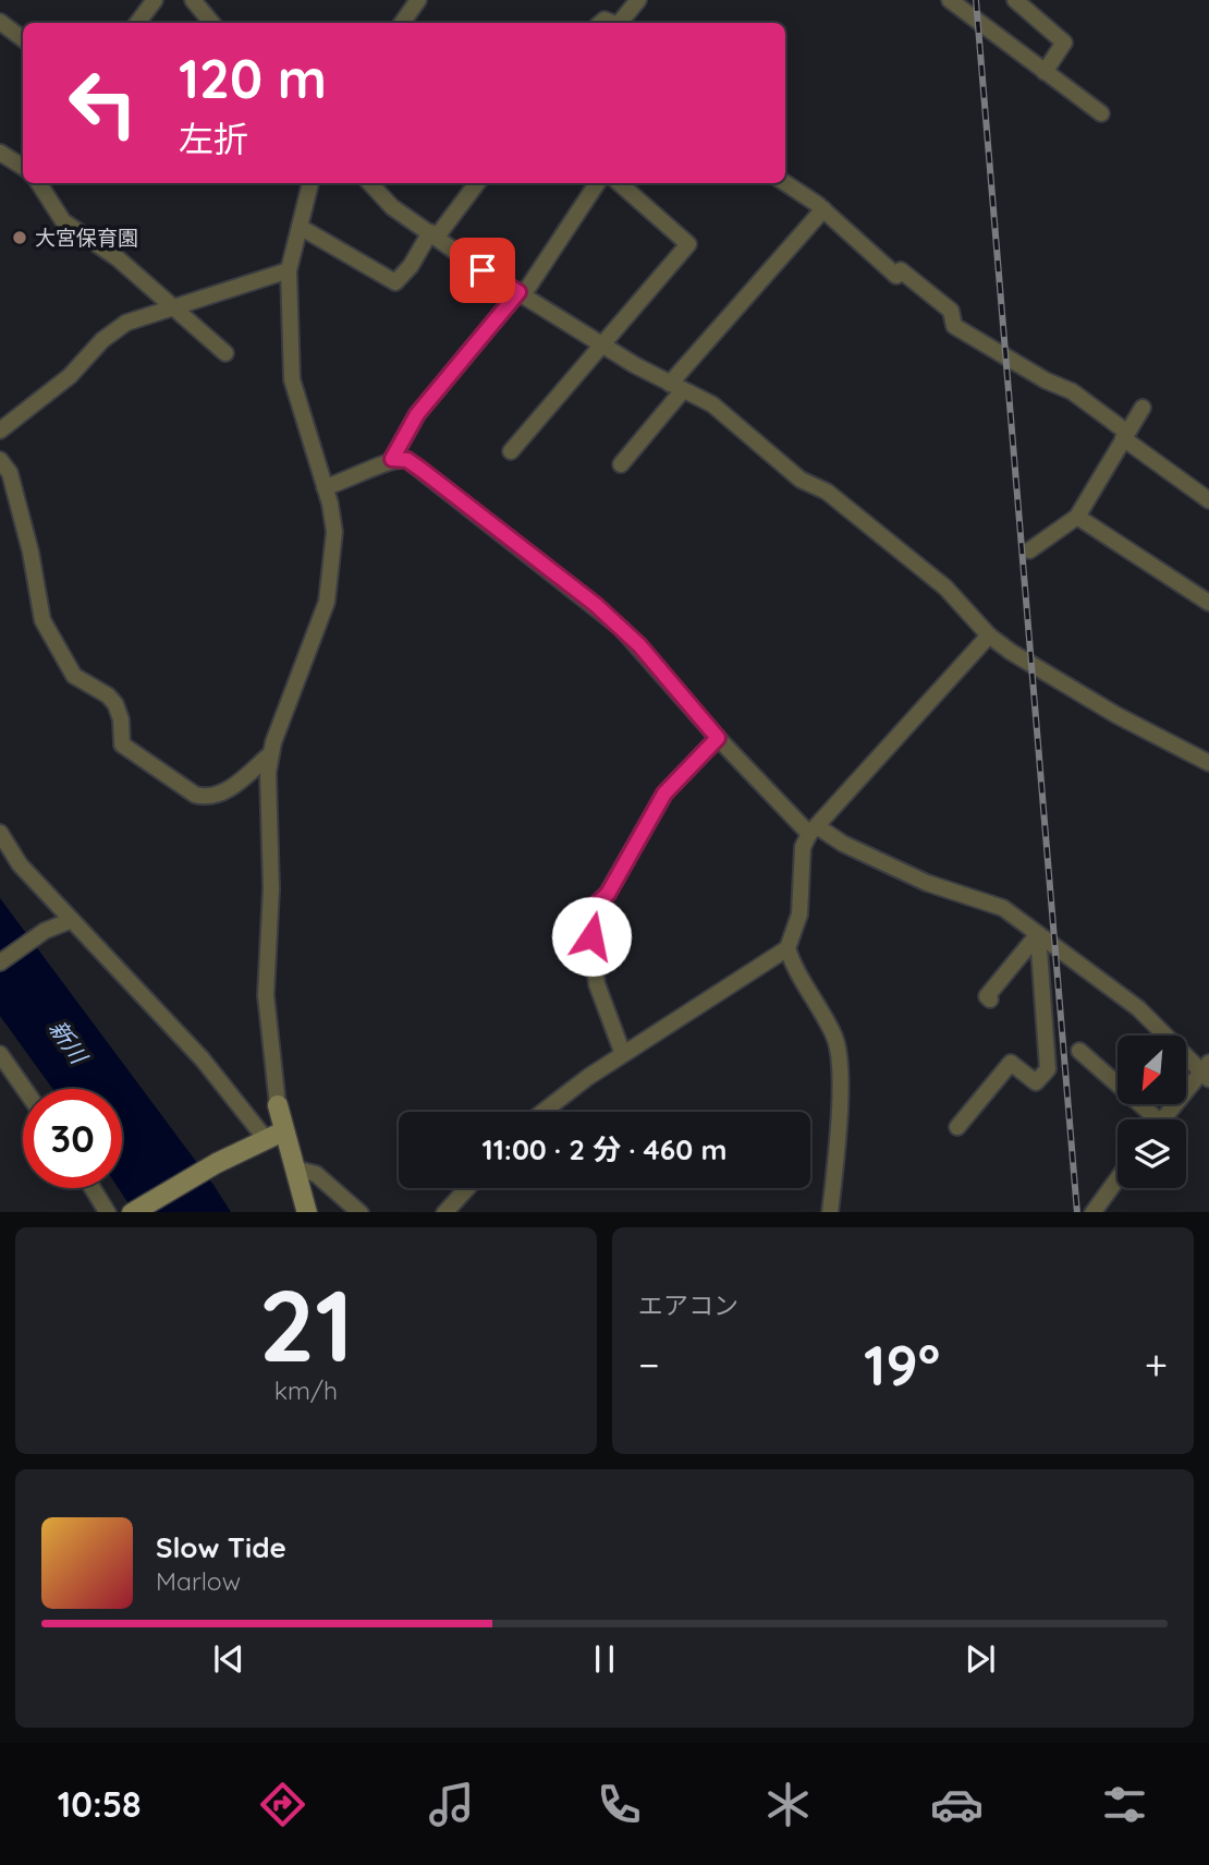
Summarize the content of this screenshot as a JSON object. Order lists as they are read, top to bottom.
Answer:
{
  "water": ["新川"],
  "places": ["大宮保育園"],
  "north": "bottom left",
  "page": {
    "turn": ["120 m", "左折"],
    "limit": "30",
    "trip": "11:00 · 2 分 · 460 m",
    "tile": [
      ["21", "km/h"],
      "エアコン"
    ],
    "heat": ["−", "19°", "+"],
    "song": ["Slow Tide", "Marlow"],
    "tabs": "10:58"
  }
}
